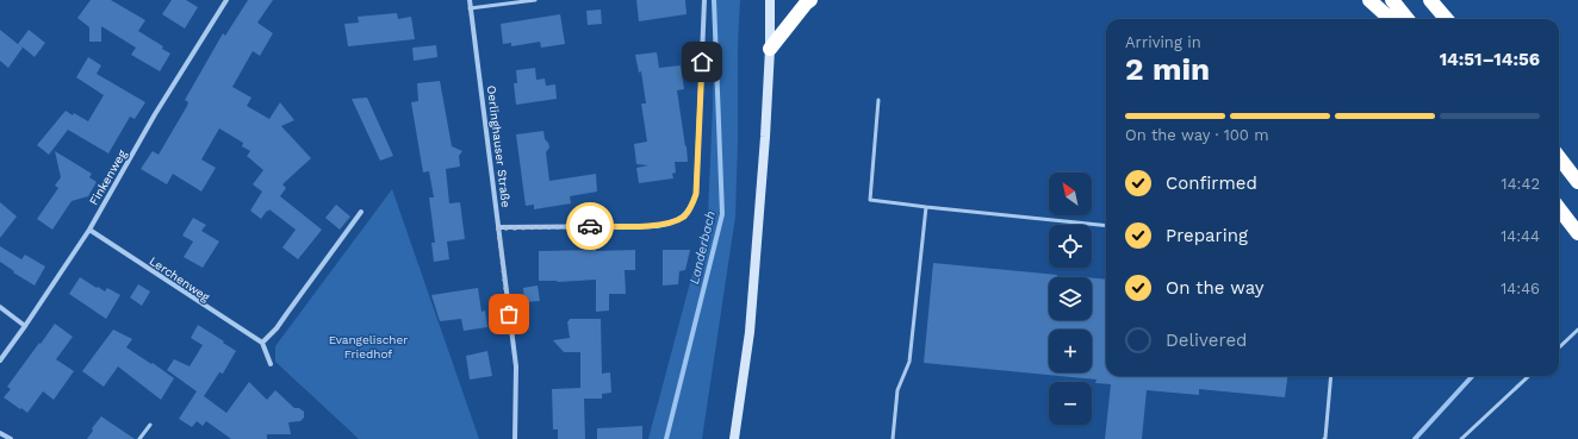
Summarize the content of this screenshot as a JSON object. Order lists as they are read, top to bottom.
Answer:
{
  "streets": {
    "street": ["Oerlinghauser Straße", "Finkenweg", "Lerchenweg"]
  },
  "crossings": [
    ["Finkenweg", "Lerchenweg"]
  ],
  "water": ["Landerbach"],
  "parks": ["Evangelischer Friedhof"],
  "north": "top left",
  "page": {
    "heading": ["2 min", "Arriving in", "14:51–14:56"],
    "bar": "On the way · 100 m",
    "list": [
      ["Confirmed", "14:42"],
      ["Preparing", "14:44"],
      ["On the way", "14:46"],
      "Delivered"
    ],
    "map_buttons": ["+", "−"]
  }
}
